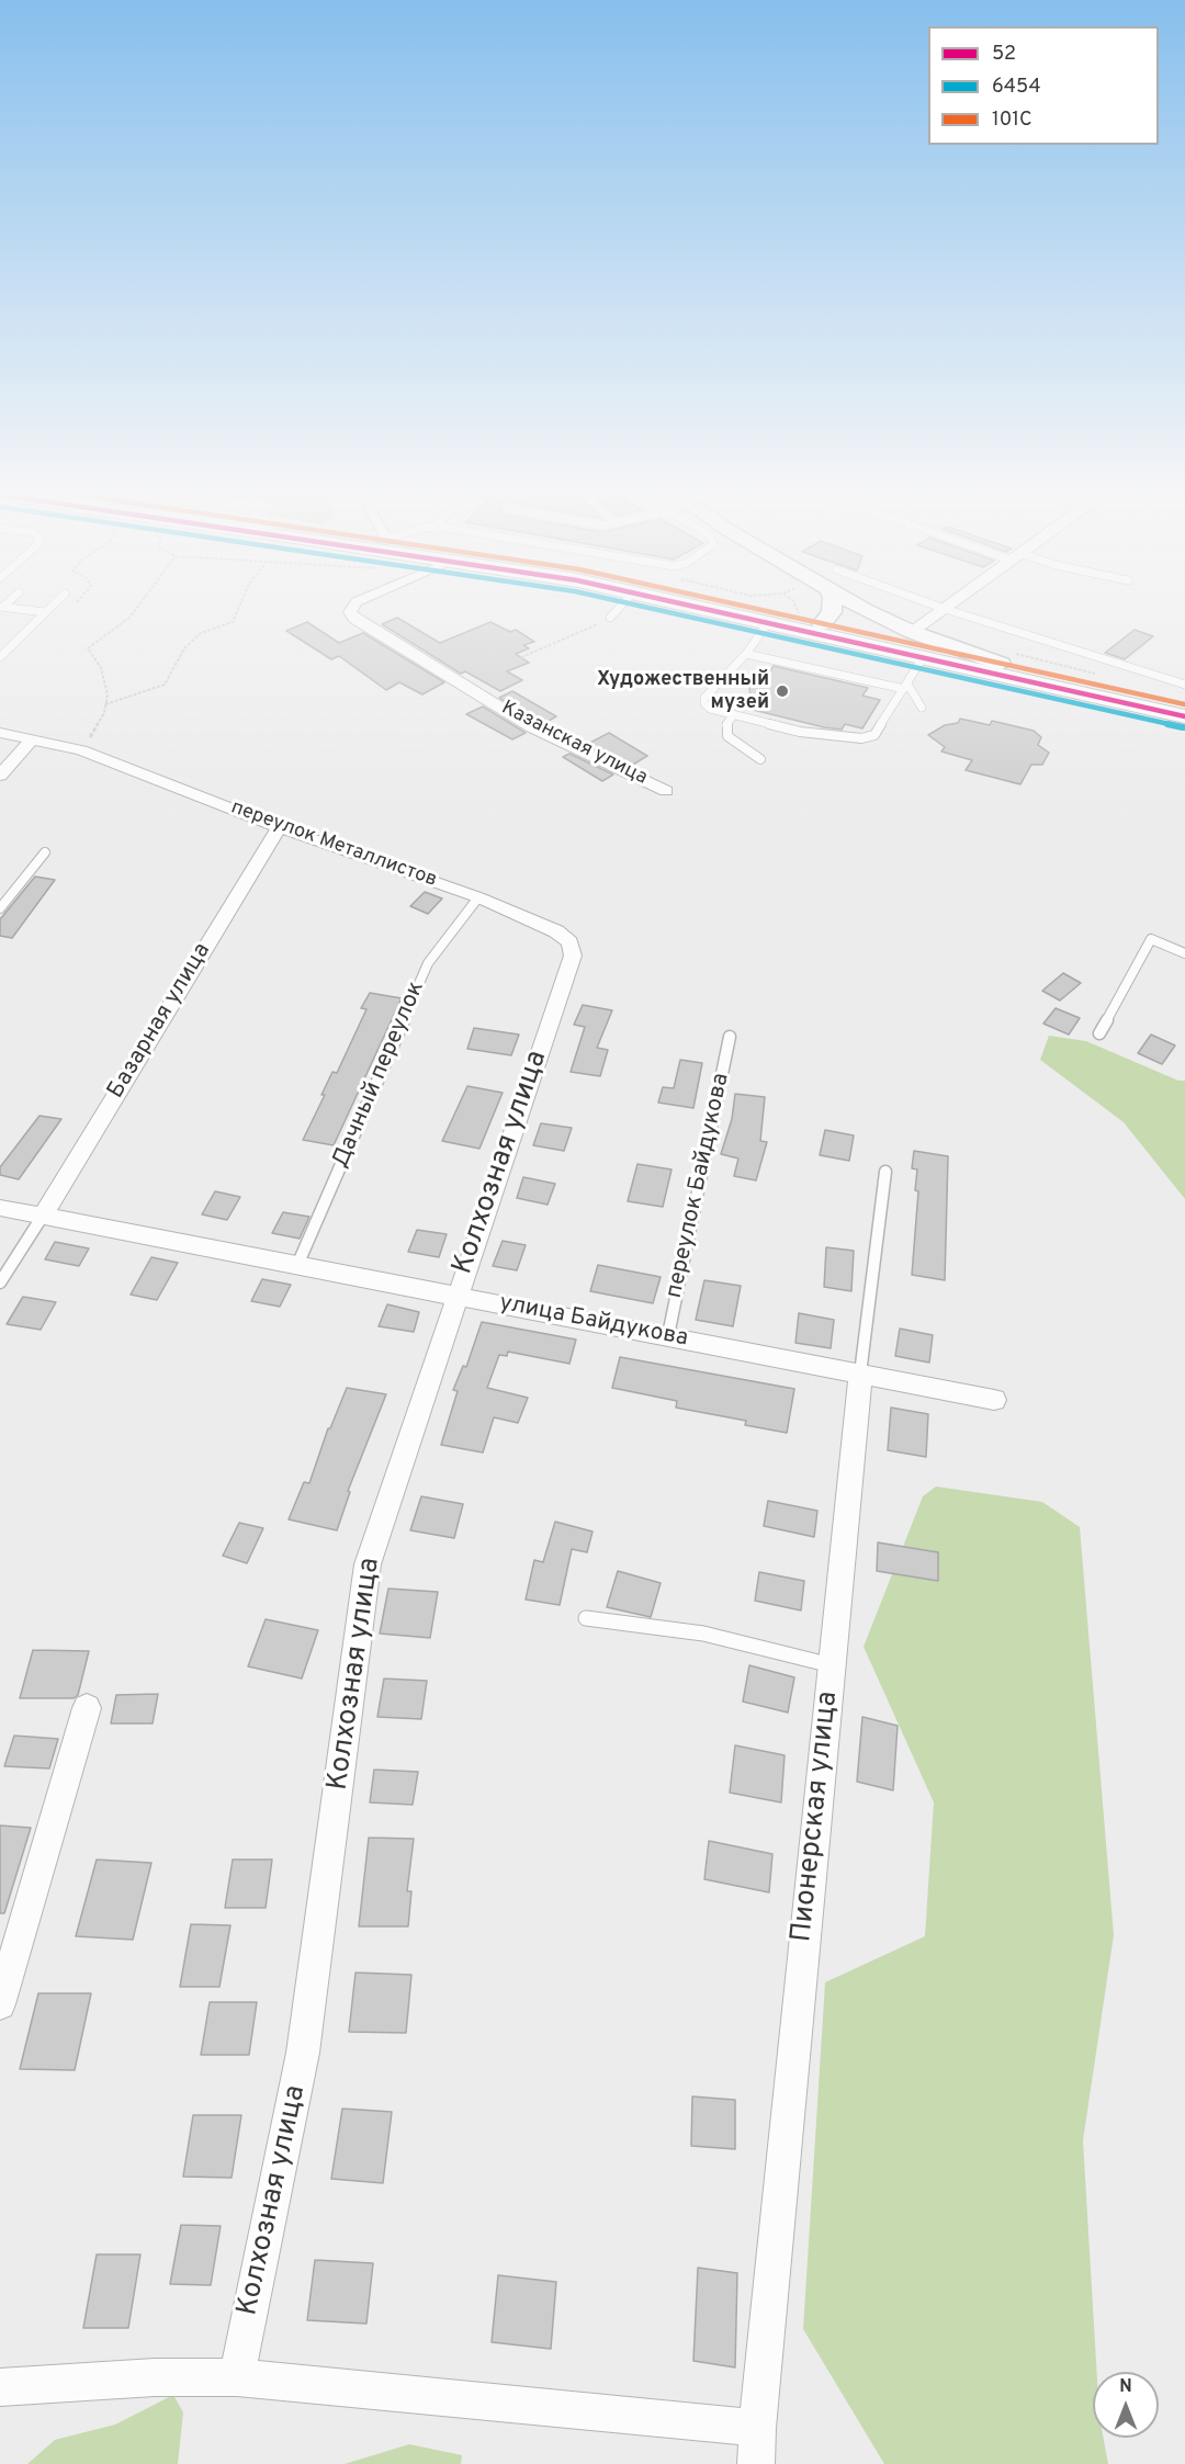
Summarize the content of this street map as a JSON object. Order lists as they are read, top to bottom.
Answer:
{
  "streets": {
    "street": [
      "Казанская улица",
      "переулок Металлистов",
      "Базарная улица",
      "Колхозная улица",
      "улица Байдукова",
      "Пионерская улица"
    ],
    "lane": ["Дачный переулок", "переулок Байдукова"]
  },
  "crossings": [
    ["переулок Металлистов", "Базарная улица"],
    ["переулок Металлистов", "Дачный переулок"],
    ["переулок Металлистов", "Колхозная улица"],
    ["Базарная улица", "улица Байдукова"],
    ["Дачный переулок", "улица Байдукова"],
    ["Колхозная улица", "улица Байдукова"],
    ["переулок Байдукова", "улица Байдукова"],
    ["улица Байдукова", "Пионерская улица"]
  ],
  "places": ["Художественный музей"],
  "lines": ["transit line 52", "transit line 6454", "transit line 101С"],
  "legend": ["52", "6454", "101С"],
  "north": "top"
}
